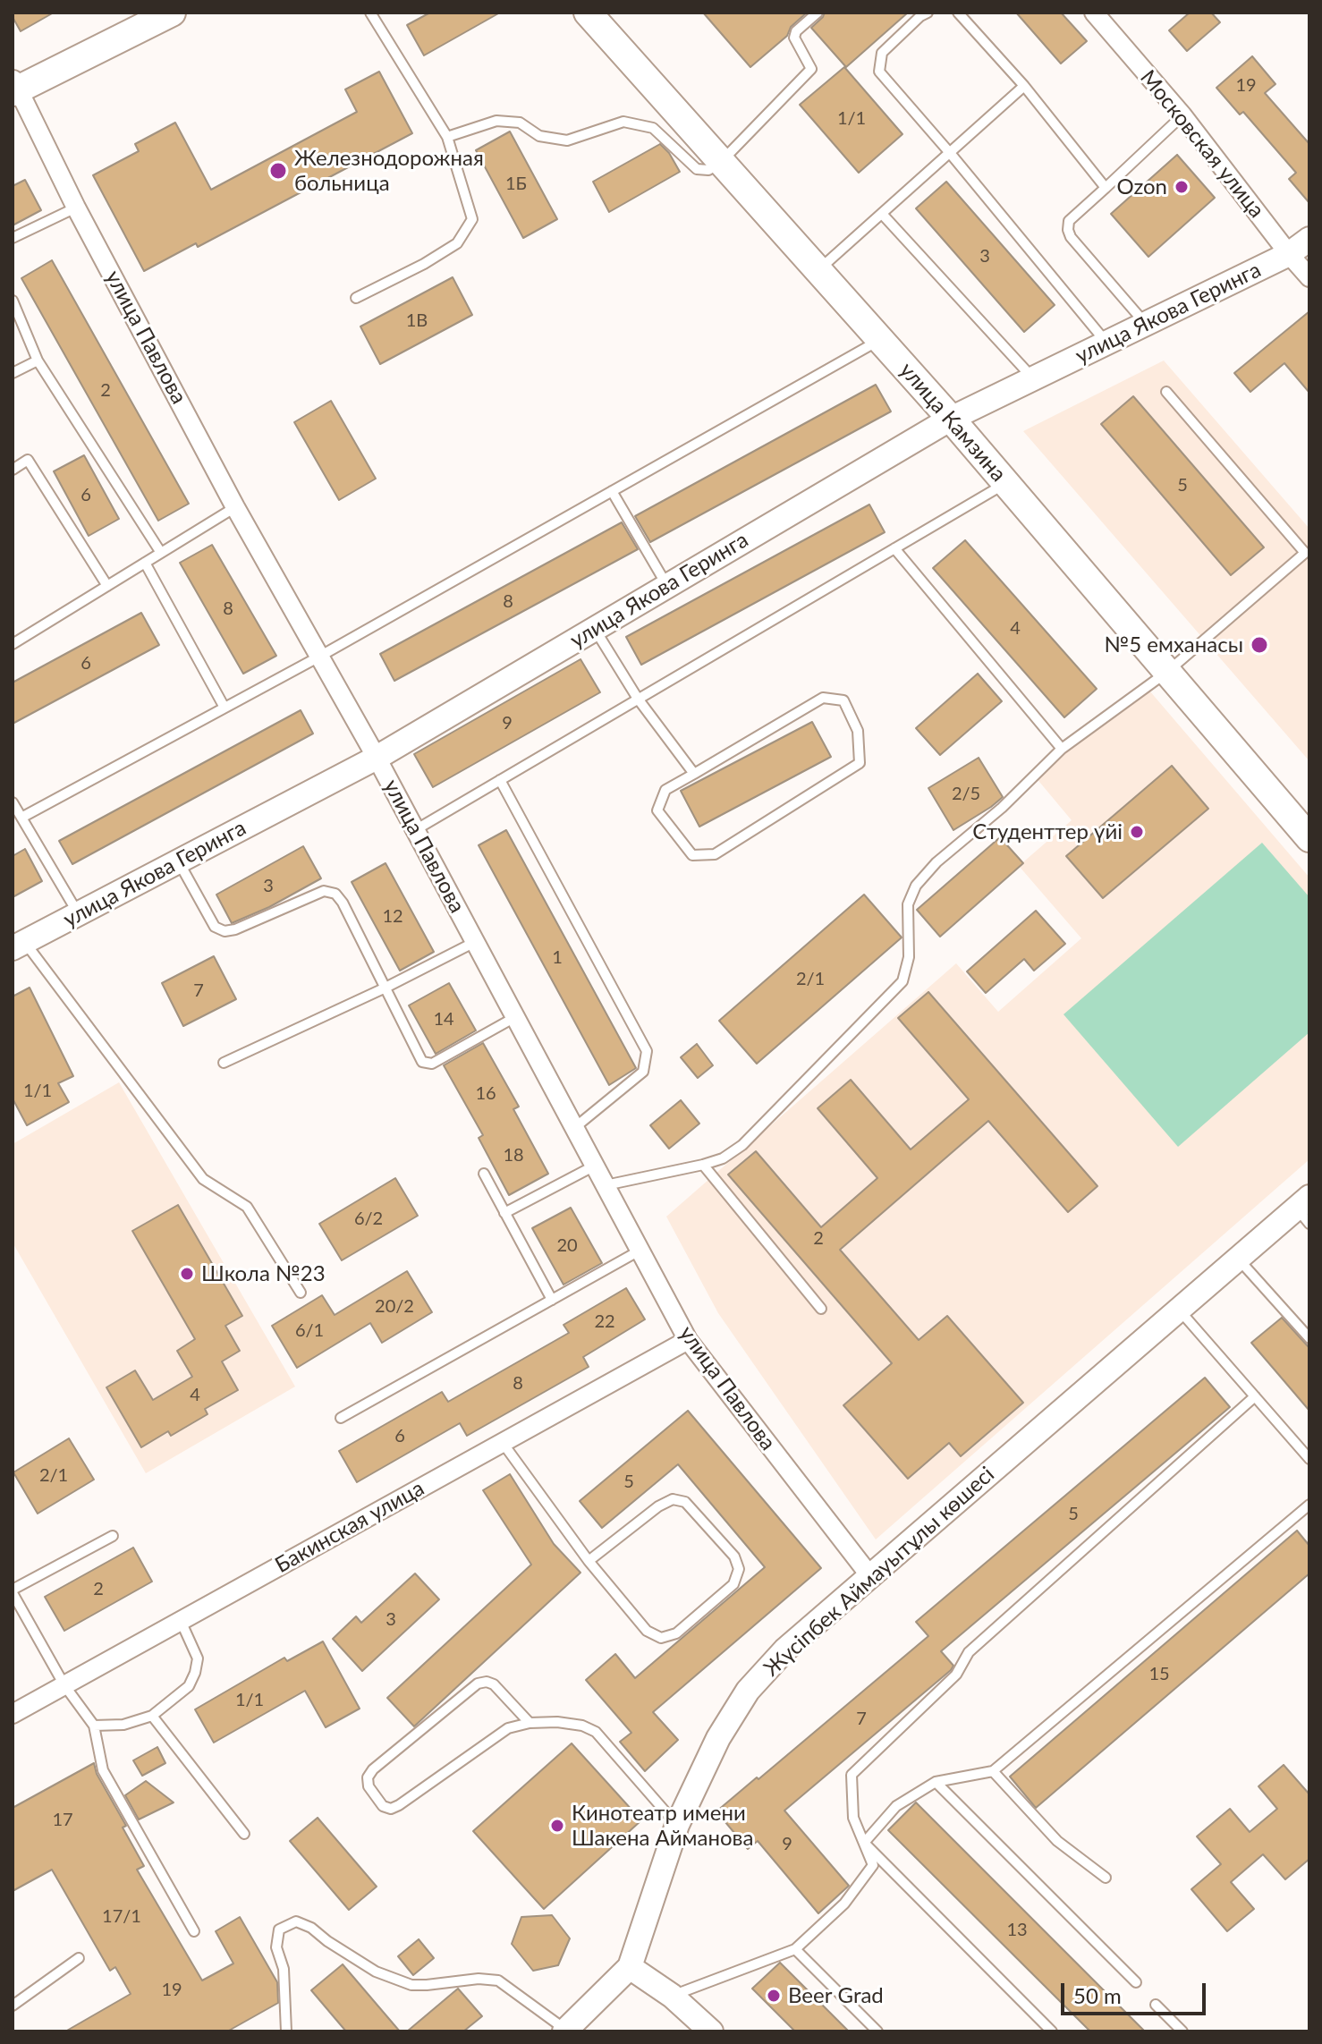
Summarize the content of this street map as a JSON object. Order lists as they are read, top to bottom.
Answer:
{
  "streets": {
    "main road": ["улица Камзина"],
    "street": [
      "Московская улица",
      "улица Якова Геринга",
      "улица Павлова",
      "Бакинская улица",
      "Жүсіпбек Аймауытұлы көшесі"
    ]
  },
  "crossings": [
    ["Московская улица", "улица Якова Геринга"],
    ["улица Якова Геринга", "улица Павлова"],
    ["улица Якова Геринга", "улица Камзина"],
    ["улица Павлова", "Бакинская улица"],
    ["улица Павлова", "Жүсіпбек Аймауытұлы көшесі"]
  ],
  "places": [
    "Железнодорожная больница",
    "Ozon",
    "№5 емханасы",
    "Студенттер үйі",
    "Школа №23",
    "Кинотеатр имени Шакена Айманова",
    "Beer Grad"
  ],
  "house_numbers": [
    "19",
    "1/1",
    "1Б",
    "3",
    "1В",
    "2",
    "5",
    "6",
    "8",
    "8",
    "4",
    "6",
    "9",
    "2/5",
    "3",
    "12",
    "1",
    "2/1",
    "7",
    "14",
    "1/1",
    "16",
    "18",
    "6/2",
    "2",
    "20",
    "20/2",
    "22",
    "6/1",
    "8",
    "4",
    "6",
    "2/1",
    "5",
    "5",
    "2",
    "3",
    "15",
    "1/1",
    "7",
    "17",
    "9",
    "17/1",
    "13",
    "19"
  ],
  "scale_bar": "50 m"
}
